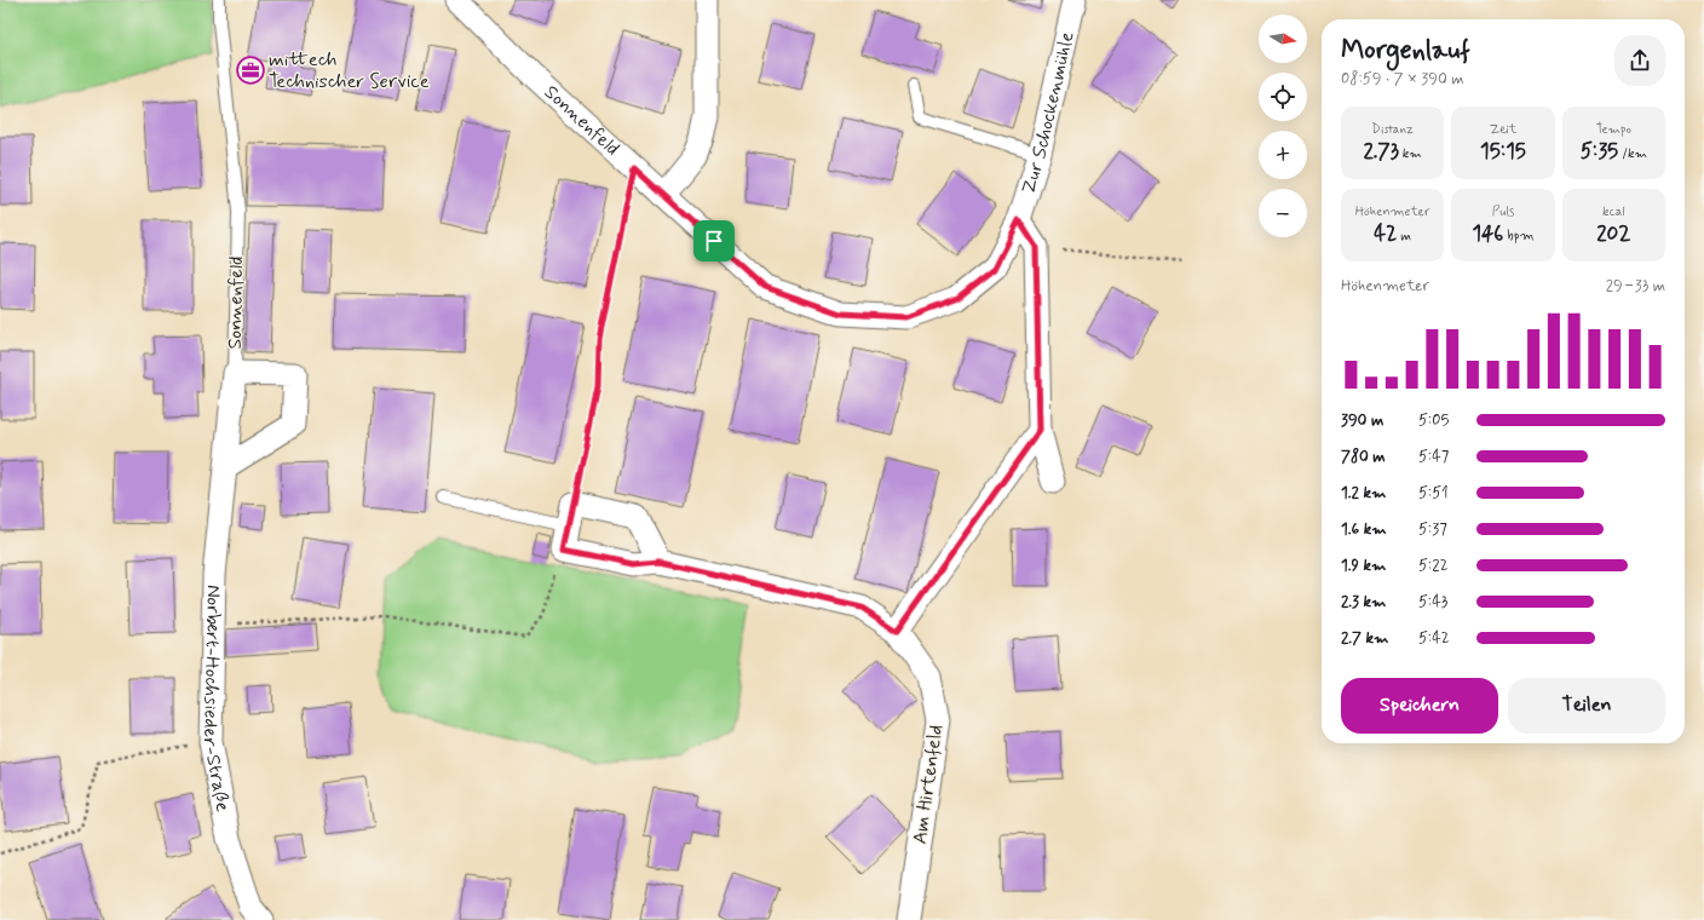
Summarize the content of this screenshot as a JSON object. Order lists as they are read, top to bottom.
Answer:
{
  "streets": {
    "street": [
      "Zur Schockenmühle",
      "Sonnenfeld",
      "Norbert-Hochsieder-Straße",
      "Am Hirtenfeld"
    ]
  },
  "crossings": [
    ["Zur Schockenmühle", "Sonnenfeld"],
    ["Sonnenfeld", "Norbert-Hochsieder-Straße"]
  ],
  "places": {
    "office": ["mittech Technischer Service"]
  },
  "north": "right",
  "page": {
    "map_buttons": ["+", "−"],
    "heading": ["Morgenlauf", "08:59 · 7 × 390 m"],
    "stats": [
      ["Distanz", "2.73 km"],
      ["Zeit", "15:15"],
      ["Tempo", "5:35 /km"],
      ["Höhenmeter", "42 m"],
      ["Puls", "146 bpm"],
      ["kcal", "202"]
    ],
    "chart": ["Höhenmeter", "29–33 m"],
    "list": [
      {
        "name": "390 m",
        "note": "5:05"
      },
      {
        "name": "780 m",
        "note": "5:47"
      },
      {
        "name": "1.2 km",
        "note": "5:51"
      },
      {
        "name": "1.6 km",
        "note": "5:37"
      },
      {
        "name": "1.9 km",
        "note": "5:22"
      },
      {
        "name": "2.3 km",
        "note": "5:43"
      },
      {
        "name": "2.7 km",
        "note": "5:42"
      }
    ],
    "buttons": ["Speichern", "Teilen"]
  }
}
